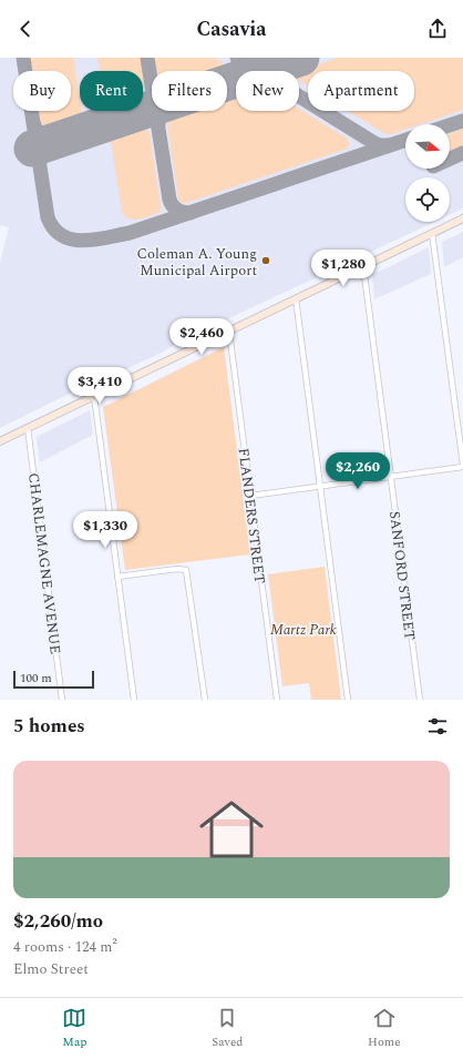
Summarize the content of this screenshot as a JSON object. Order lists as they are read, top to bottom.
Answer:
{
  "streets": {
    "street": ["FLANDERS STREET", "CHARLEMAGNE AVENUE", "SANFORD STREET"]
  },
  "parks": ["Martz Park"],
  "places": ["Coleman A. Young Municipal Airport"],
  "scale_bar": "100 m",
  "north": "right",
  "page": {
    "header": "Casavia",
    "chip": [
      "Buy",
      "Rent",
      "Filters",
      "New",
      "Apartment"
    ],
    "price": [
      "$1,280",
      "$2,460",
      "$3,410",
      "$2,260",
      "$1,330"
    ],
    "scale": "100 m",
    "heading": "5 homes",
    "list": [
      {
        "name": "$2,260/mo",
        "note": "4 rooms · 124 m² · Elmo Street"
      }
    ],
    "tabs": ["Map", "Saved", "Home"]
  }
}
